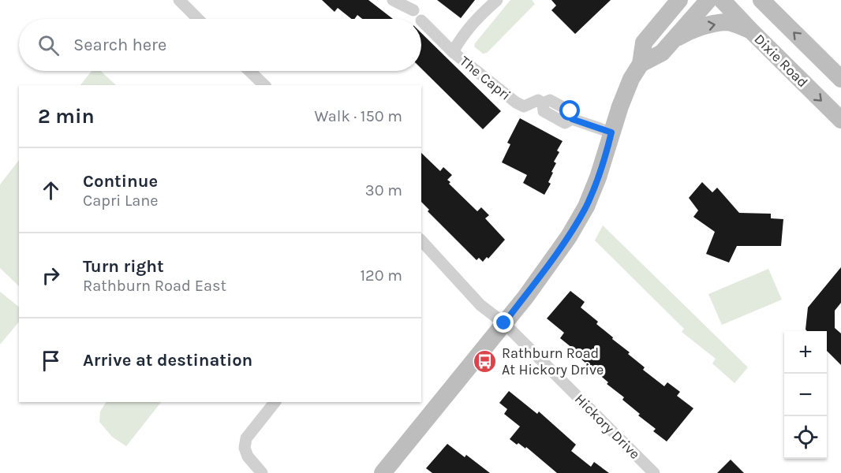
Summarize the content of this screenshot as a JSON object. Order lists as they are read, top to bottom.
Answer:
{
  "streets": {
    "street": ["Dixie Road", "The Capri", "Hickory Drive"]
  },
  "places": {
    "bus stop": ["Rathburn Road At Hickory Drive"]
  },
  "page": {
    "search": "Search here",
    "heading": ["2 min", "Walk · 150 m"],
    "list": [
      ["Continue", "Capri Lane", "30 m"],
      ["Turn right", "Rathburn Road East", "120 m"],
      "Arrive at destination"
    ],
    "map_buttons": ["+", "−"]
  }
}
